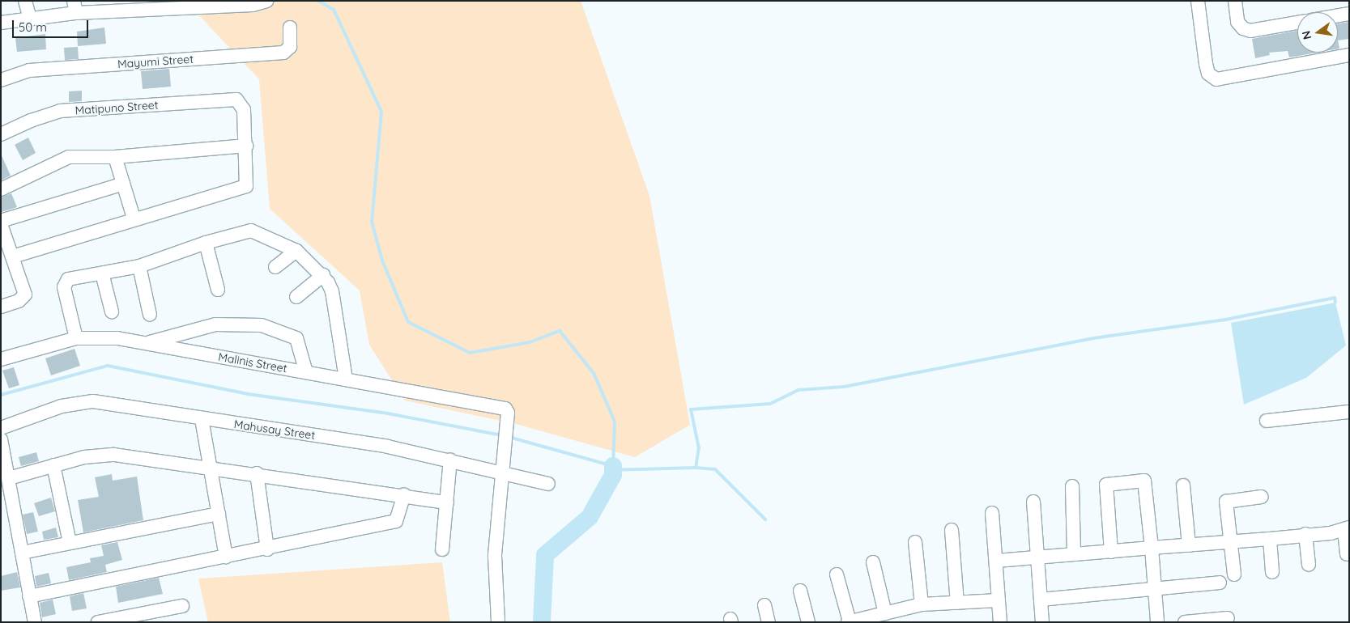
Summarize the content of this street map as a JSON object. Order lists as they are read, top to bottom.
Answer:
{
  "streets": {
    "street": [
      "Mayumi Street",
      "Matipuno Street",
      "Malinis Street",
      "Mahusay Street"
    ]
  },
  "crossings": [
    ["Malinis Street", "Mahusay Street"]
  ],
  "scale_bar": "50 m",
  "north": "left"
}
